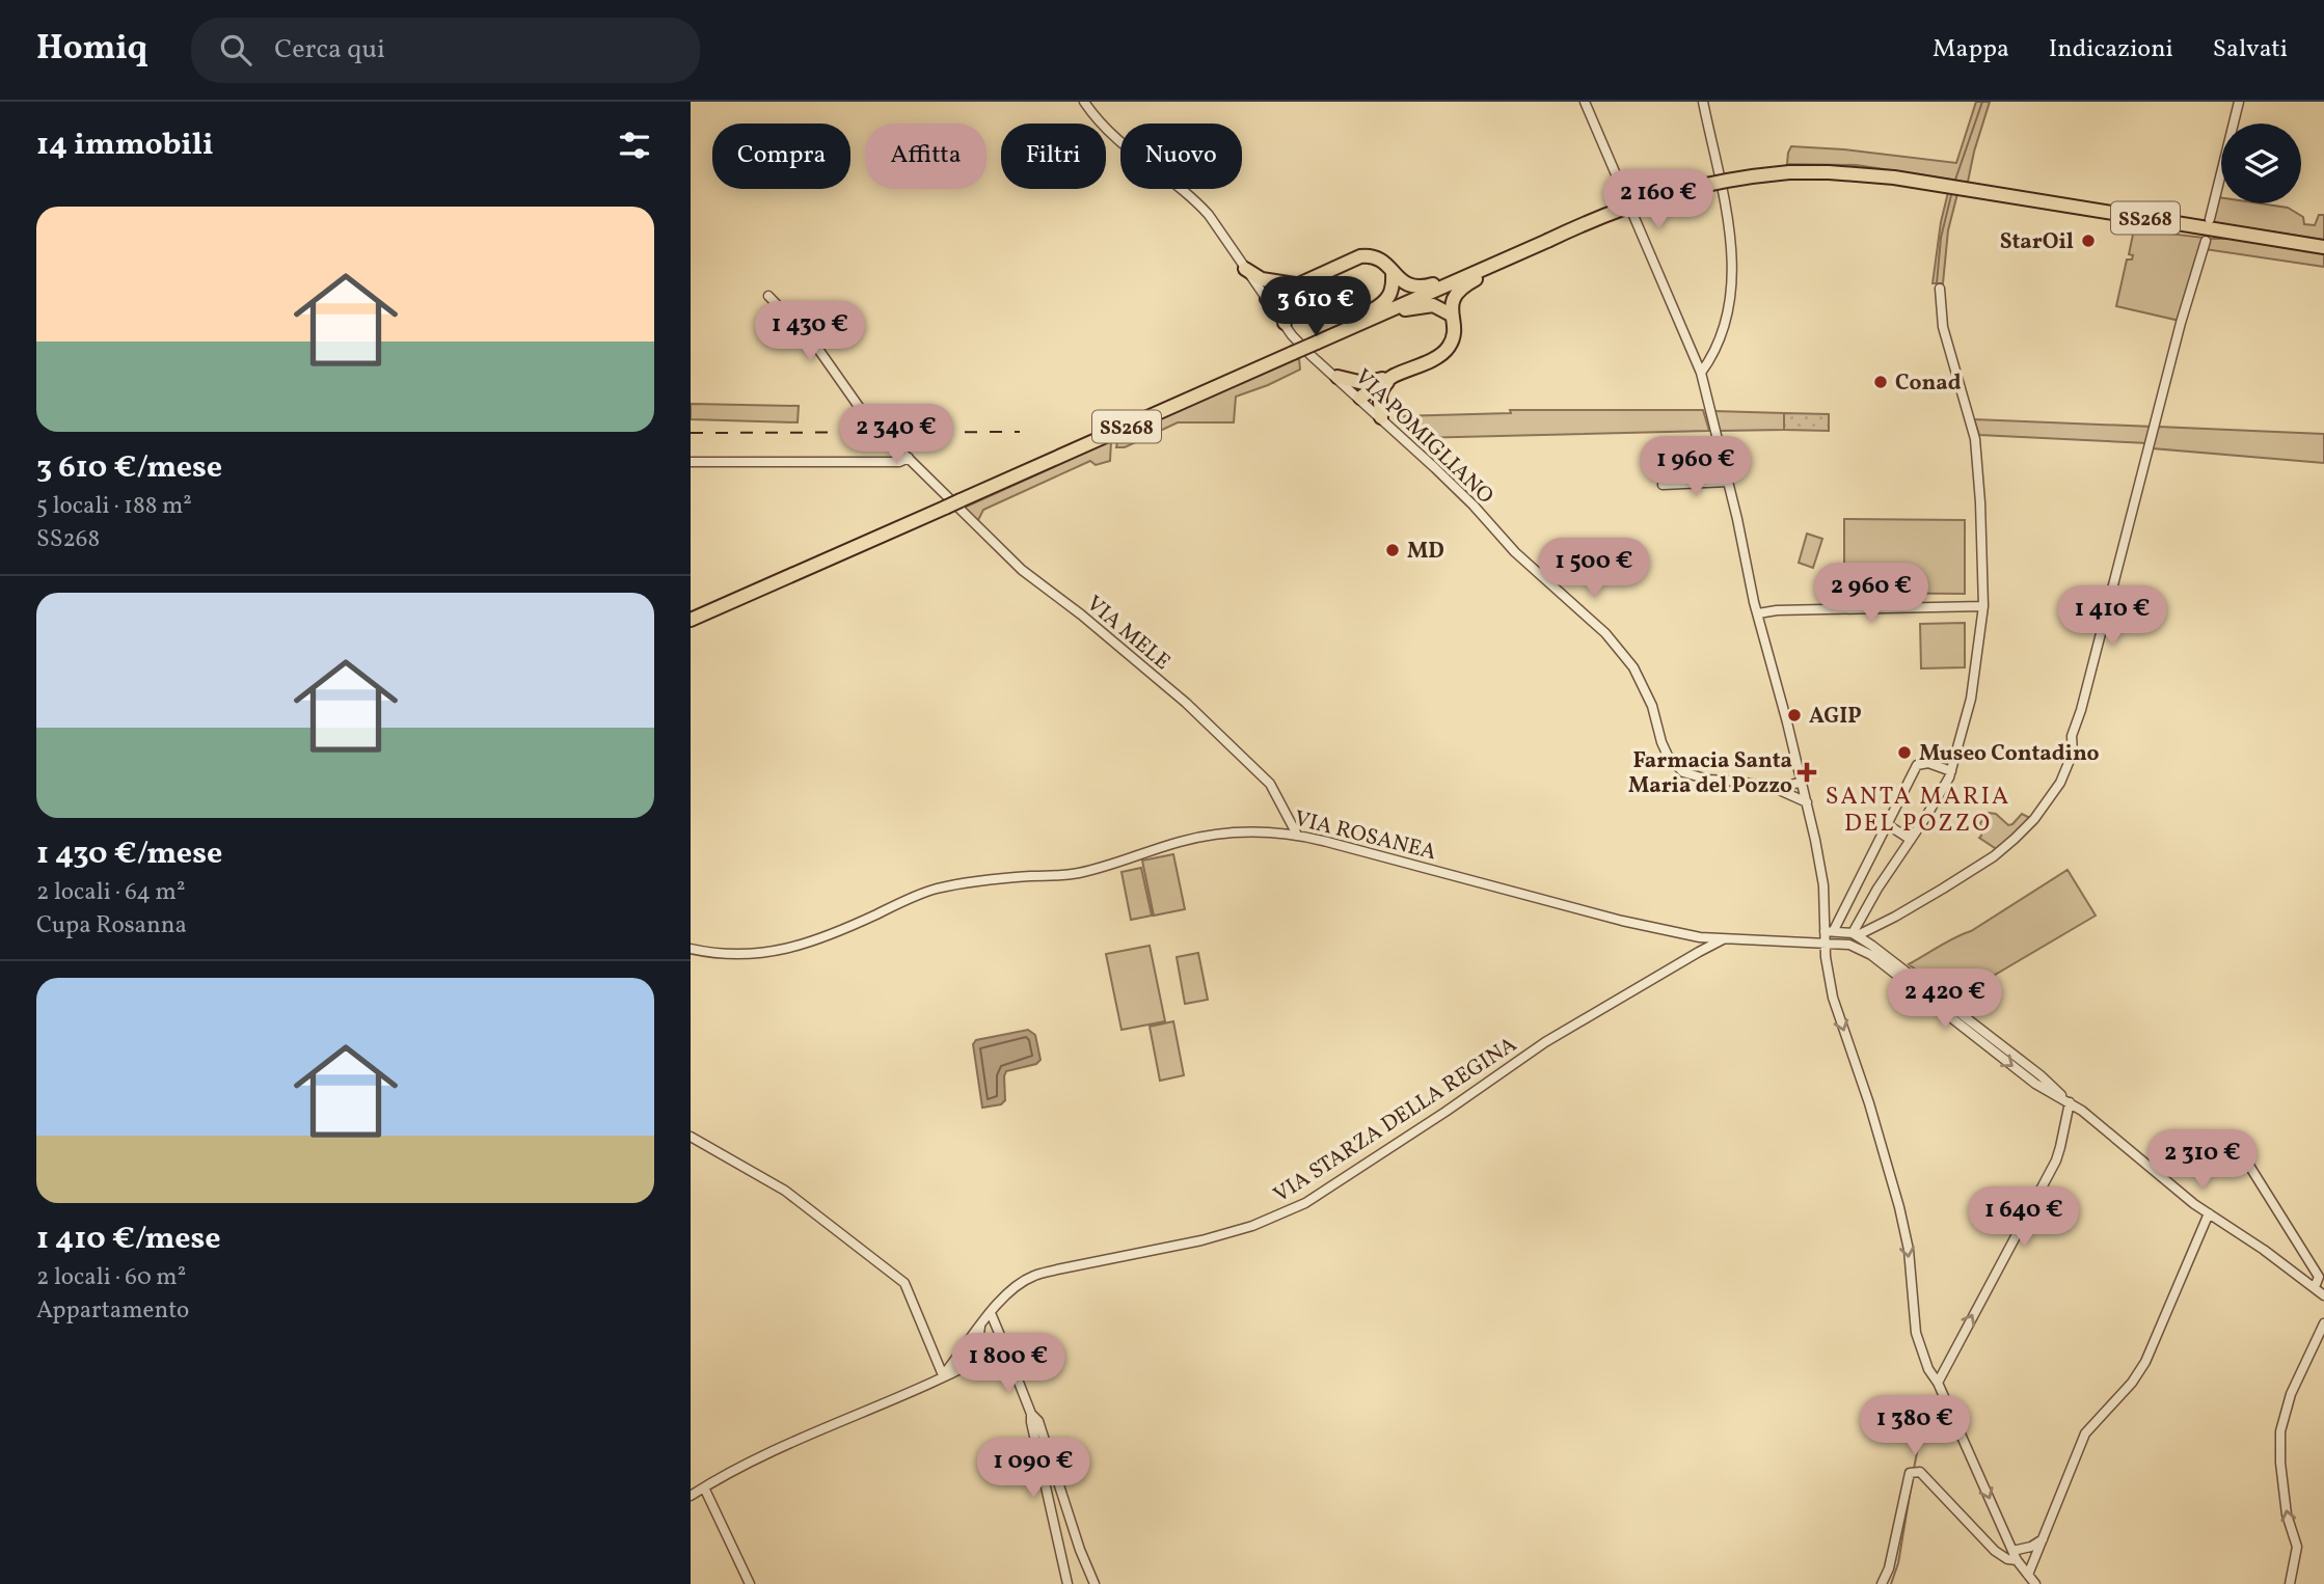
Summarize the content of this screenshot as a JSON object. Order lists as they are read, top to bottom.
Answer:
{
  "streets": {
    "highway": ["SS268"],
    "street": [
      "VIA POMIGLIANO",
      "VIA MELE",
      "VIA ROSANEA",
      "VIA STARZA DELLA REGINA"
    ]
  },
  "crossings": [
    ["VIA MELE", "VIA ROSANEA"],
    ["VIA ROSANEA", "VIA STARZA DELLA REGINA"]
  ],
  "districts": ["SANTA MARIA DEL POZZO"],
  "places": {
    "other": [
      "StarOil",
      "Conad",
      "MD",
      "AGIP",
      "Museo Contadino"
    ],
    "health": ["Farmacia Santa Maria del Pozzo"]
  },
  "page": {
    "header": "Homiq",
    "search": "Cerca qui",
    "nav": ["Mappa", "Indicazioni", "Salvati"],
    "heading": "14 immobili",
    "chip": [
      "Compra",
      "Affitta",
      "Filtri",
      "Nuovo"
    ],
    "price": [
      "2 160 €",
      "3 610 €",
      "1 430 €",
      "2 340 €",
      "1 960 €",
      "1 500 €",
      "2 960 €",
      "1 410 €",
      "2 420 €",
      "2 310 €",
      "1 640 €",
      "1 800 €",
      "1 380 €",
      "1 090 €"
    ],
    "list": [
      {
        "name": "3 610 €/mese",
        "note": "5 locali · 188 m² · SS268"
      },
      {
        "name": "1 430 €/mese",
        "note": "2 locali · 64 m² · Cupa Rosanna"
      },
      {
        "name": "1 410 €/mese",
        "note": "2 locali · 60 m² · Appartamento"
      }
    ]
  }
}
